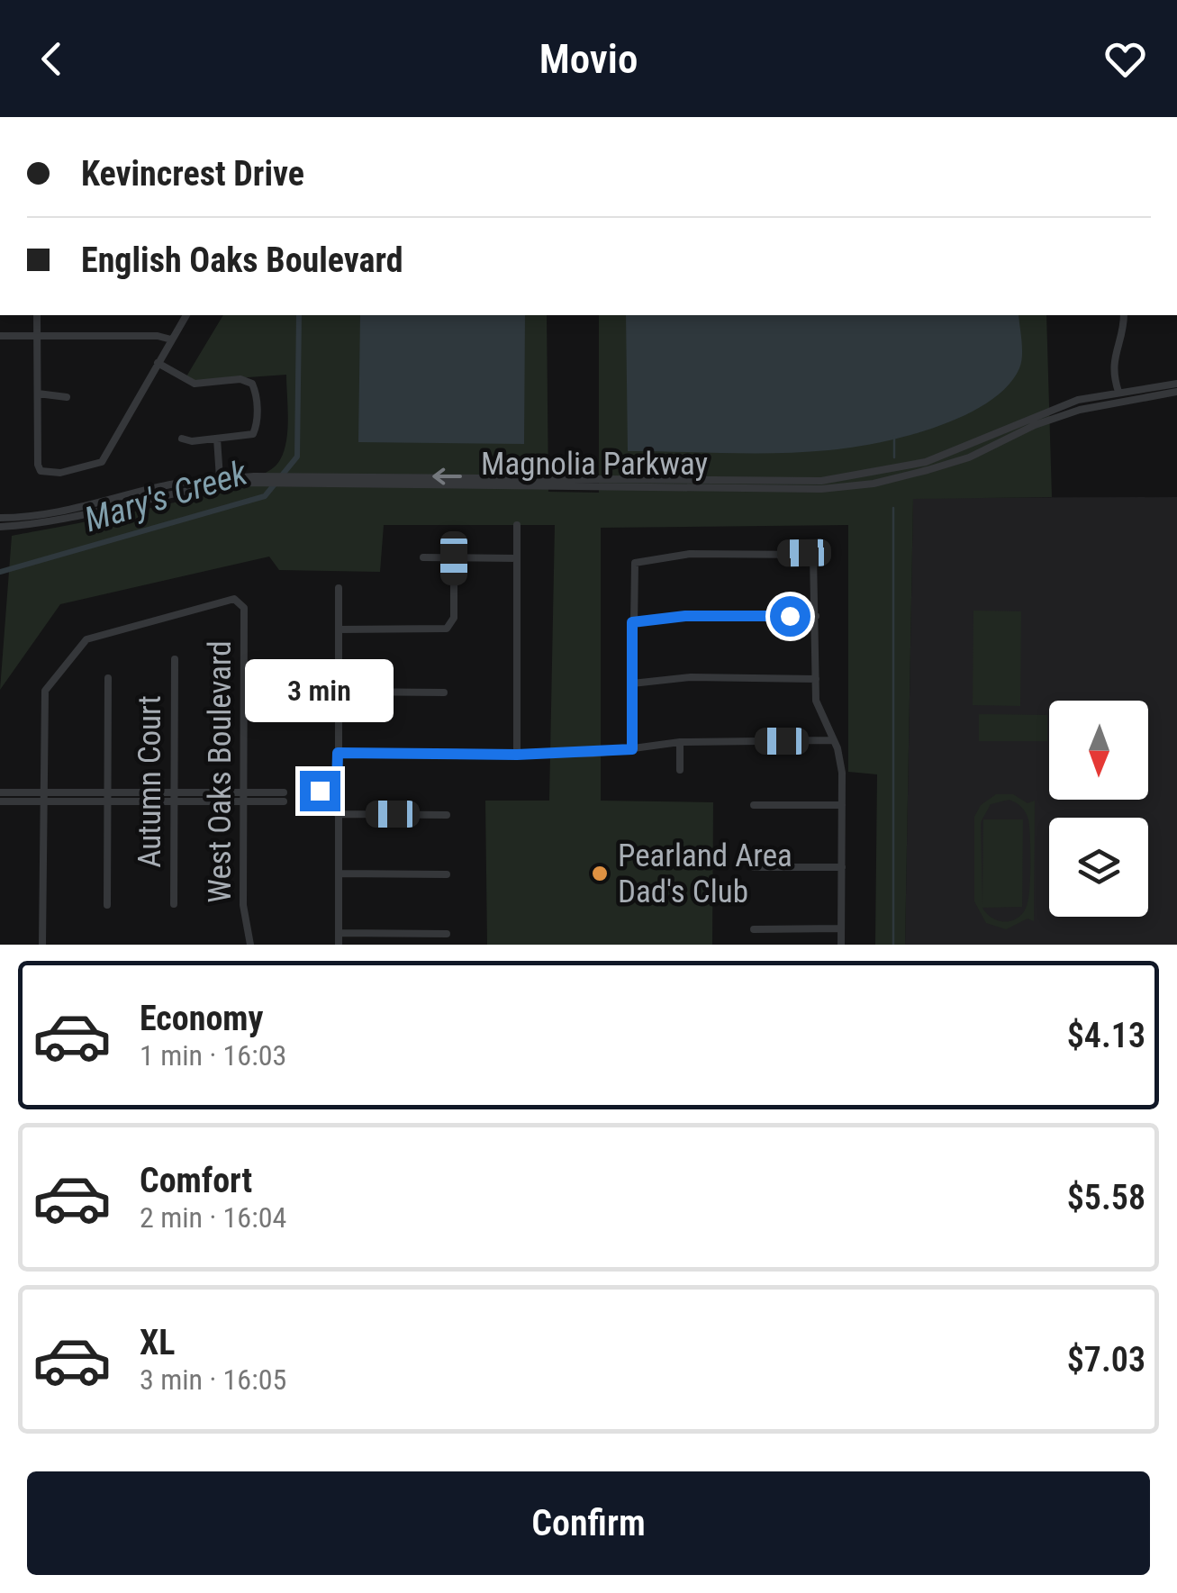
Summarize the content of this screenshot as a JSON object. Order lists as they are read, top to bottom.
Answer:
{
  "streets": {
    "street": ["Magnolia Parkway", "West Oaks Boulevard", "Autumn Court"]
  },
  "water": ["Mary's Creek"],
  "places": ["Pearland Area Dad's Club"],
  "north": "bottom",
  "page": {
    "header": "Movio",
    "banner": ["Kevincrest Drive", "English Oaks Boulevard"],
    "bubble": "3 min",
    "list": [
      {
        "name": "Economy",
        "note": "1 min · 16:03",
        "value": "$4.13"
      },
      {
        "name": "Comfort",
        "note": "2 min · 16:04",
        "value": "$5.58"
      },
      {
        "name": "XL",
        "note": "3 min · 16:05",
        "value": "$7.03"
      }
    ],
    "buttons": "Confirm"
  }
}
